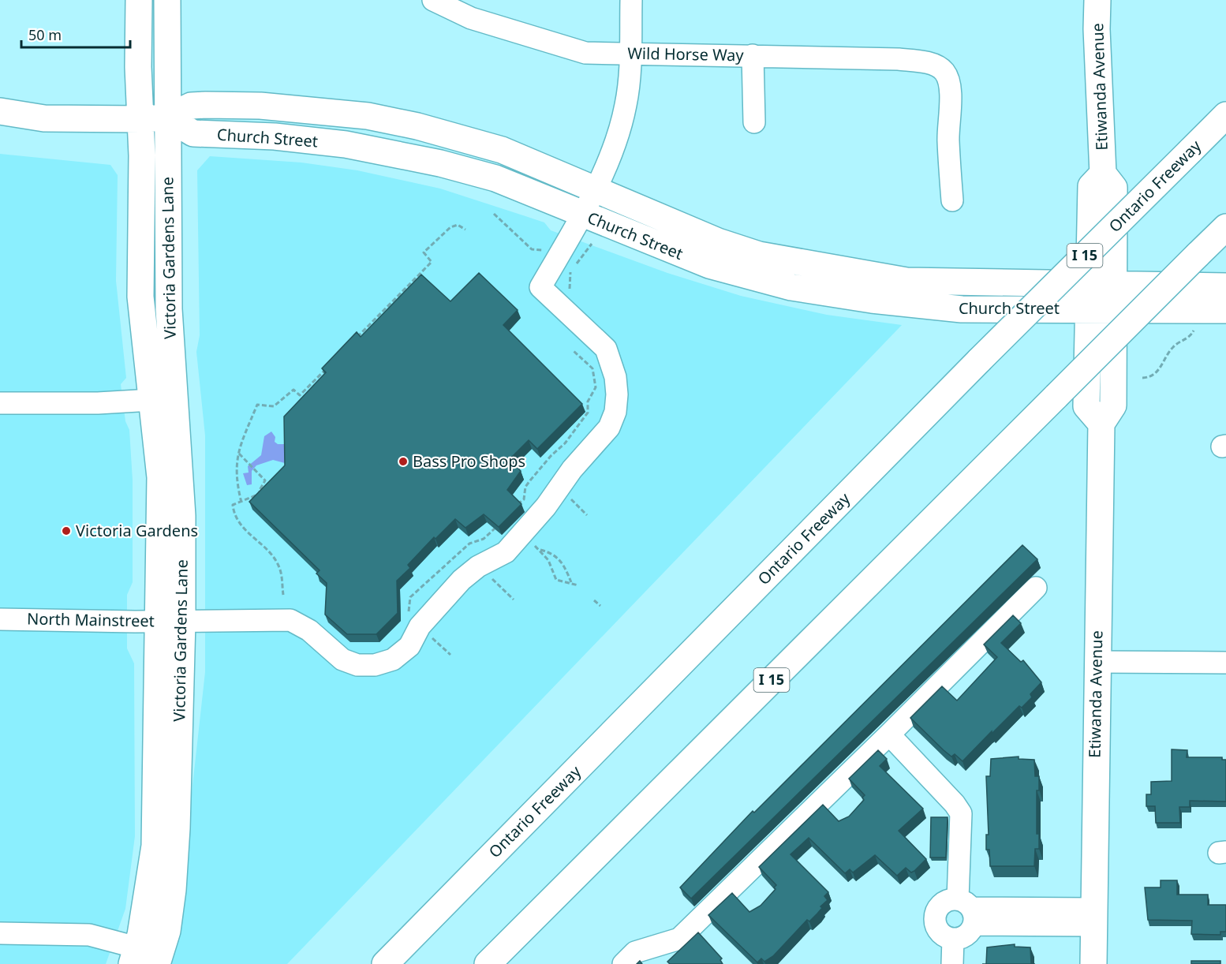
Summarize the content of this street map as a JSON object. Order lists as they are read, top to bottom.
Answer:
{
  "streets": {
    "main road": [
      "Etiwanda Avenue",
      "Church Street",
      "Ontario Freeway",
      "I 15",
      "Victoria Gardens Lane"
    ],
    "street": ["Wild Horse Way", "North Mainstreet"]
  },
  "crossings": [
    ["Etiwanda Avenue", "Church Street"],
    ["Church Street", "Victoria Gardens Lane"],
    ["Church Street", "North Mainstreet"],
    ["Victoria Gardens Lane", "North Mainstreet"]
  ],
  "places": ["Bass Pro Shops", "Victoria Gardens"],
  "scale_bar": "50 m"
}
